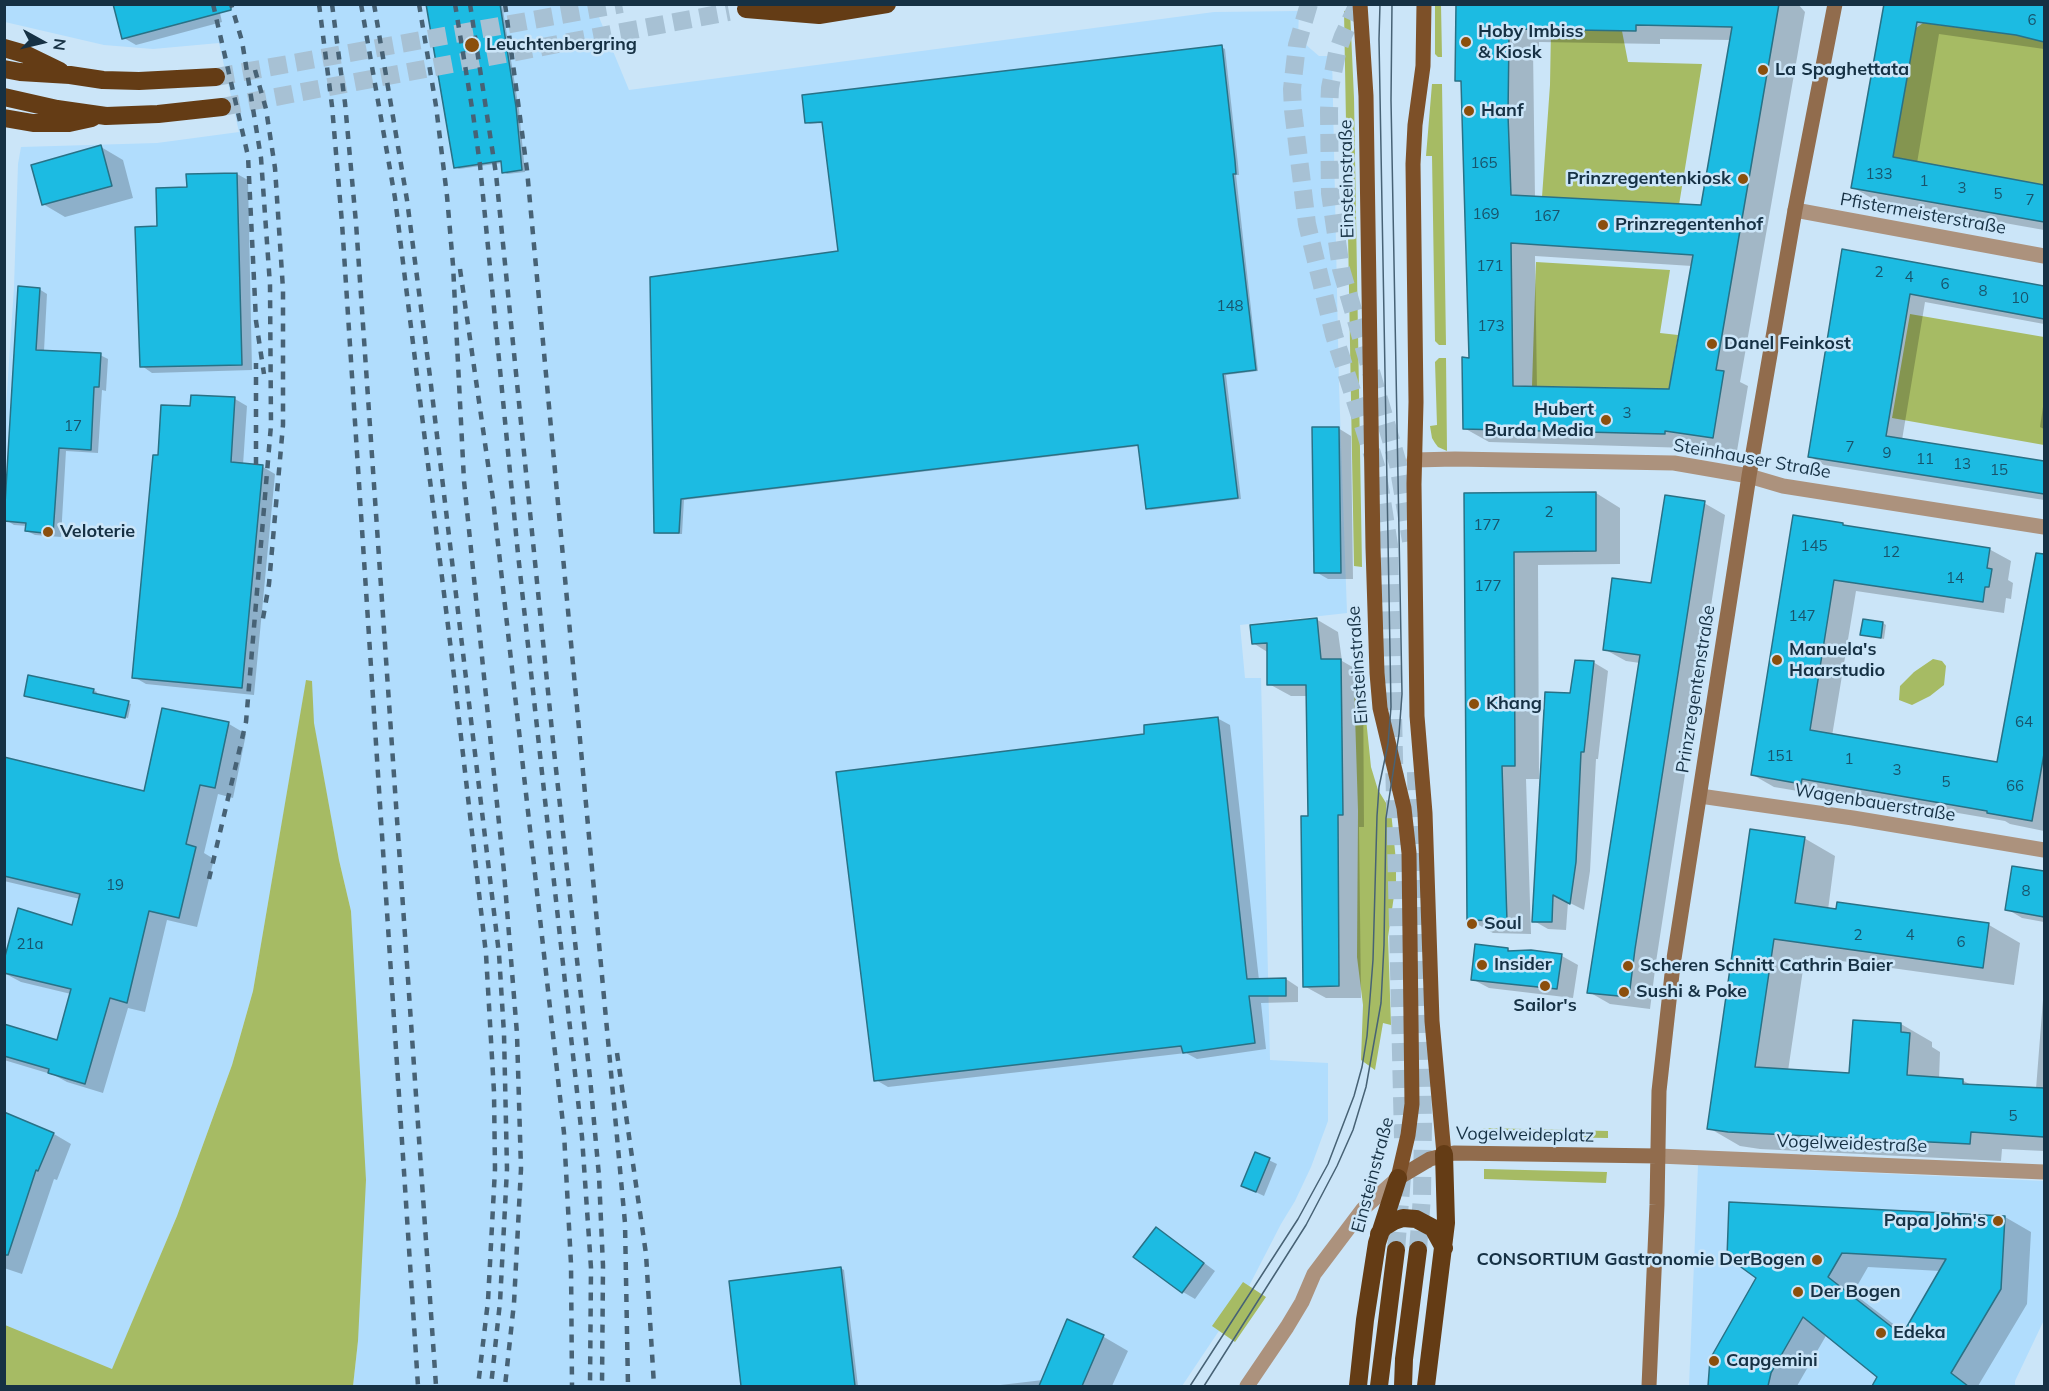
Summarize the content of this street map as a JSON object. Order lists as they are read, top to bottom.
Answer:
{
  "streets": {
    "highway": ["Einsteinstraße"],
    "main road": ["Prinzregentenstraße", "Vogelweideplatz"],
    "street": [
      "Pfistermeisterstraße",
      "Steinhauser Straße",
      "Wagenbauerstraße",
      "Vogelweidestraße"
    ]
  },
  "crossings": [
    ["Einsteinstraße", "Vogelweideplatz"],
    ["Pfistermeisterstraße", "Prinzregentenstraße"],
    ["Steinhauser Straße", "Prinzregentenstraße"],
    ["Prinzregentenstraße", "Wagenbauerstraße"],
    ["Prinzregentenstraße", "Vogelweideplatz"],
    ["Prinzregentenstraße", "Vogelweidestraße"],
    ["Vogelweideplatz", "Vogelweidestraße"]
  ],
  "places": [
    "Hoby Imbiss & Kiosk",
    "Leuchtenbergring",
    "La Spaghettata",
    "Hanf",
    "Prinzregentenkiosk",
    "Prinzregentenhof",
    "Danel Feinkost",
    "Hubert Burda Media",
    "Veloterie",
    "Manuela's Haarstudio",
    "Khang",
    "Soul",
    "Insider",
    "Scheren Schnitt Cathrin Baier",
    "Sailor's",
    "Sushi & Poke",
    "Papa John's",
    "CONSORTIUM Gastronomie DerBogen",
    "Der Bogen",
    "Edeka",
    "Capgemini"
  ],
  "house_numbers": [
    "6",
    "165",
    "133",
    "1",
    "3",
    "5",
    "7",
    "169",
    "167",
    "171",
    "2",
    "4",
    "6",
    "8",
    "10",
    "148",
    "173",
    "3",
    "17",
    "7",
    "9",
    "11",
    "13",
    "15",
    "2",
    "177",
    "145",
    "12",
    "14",
    "177",
    "147",
    "64",
    "151",
    "1",
    "3",
    "5",
    "66",
    "19",
    "8",
    "2",
    "4",
    "6",
    "21a",
    "5"
  ],
  "north": "right"
}
